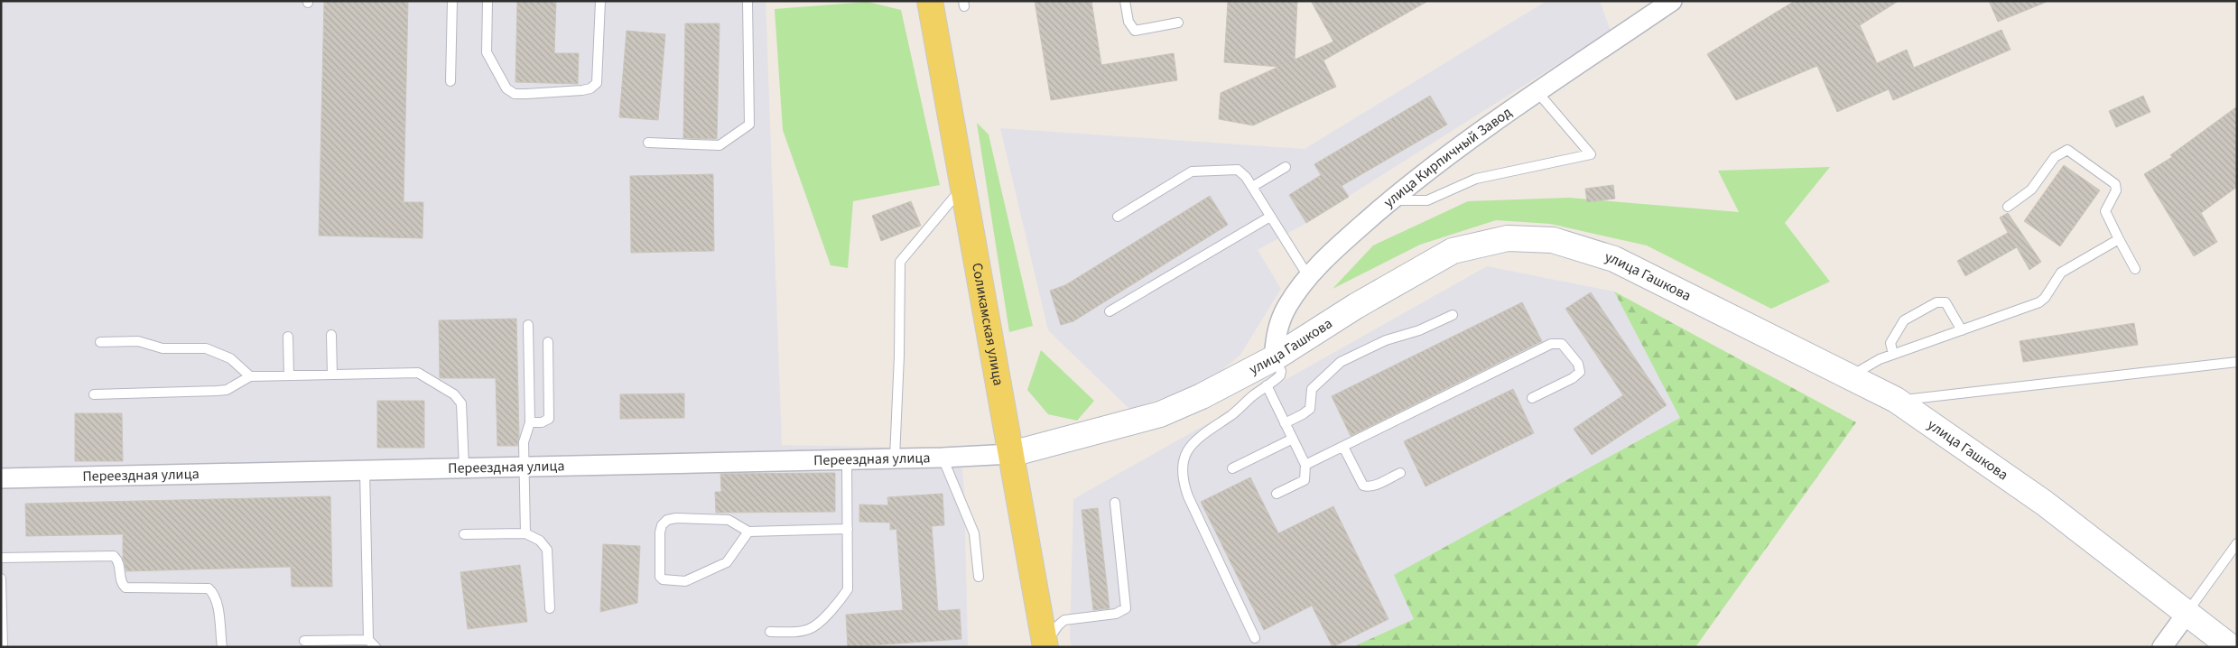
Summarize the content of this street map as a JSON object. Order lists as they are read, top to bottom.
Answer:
{
  "streets": {
    "main road": ["Соликамская улица"],
    "street": ["улица Кирпичный Завод", "улица Гашкова", "Переездная улица"]
  },
  "crossings": [
    ["улица Кирпичный Завод", "улица Гашкова"],
    ["улица Гашкова", "Соликамская улица"],
    ["улица Гашкова", "Переездная улица"],
    ["Соликамская улица", "Переездная улица"]
  ]
}
